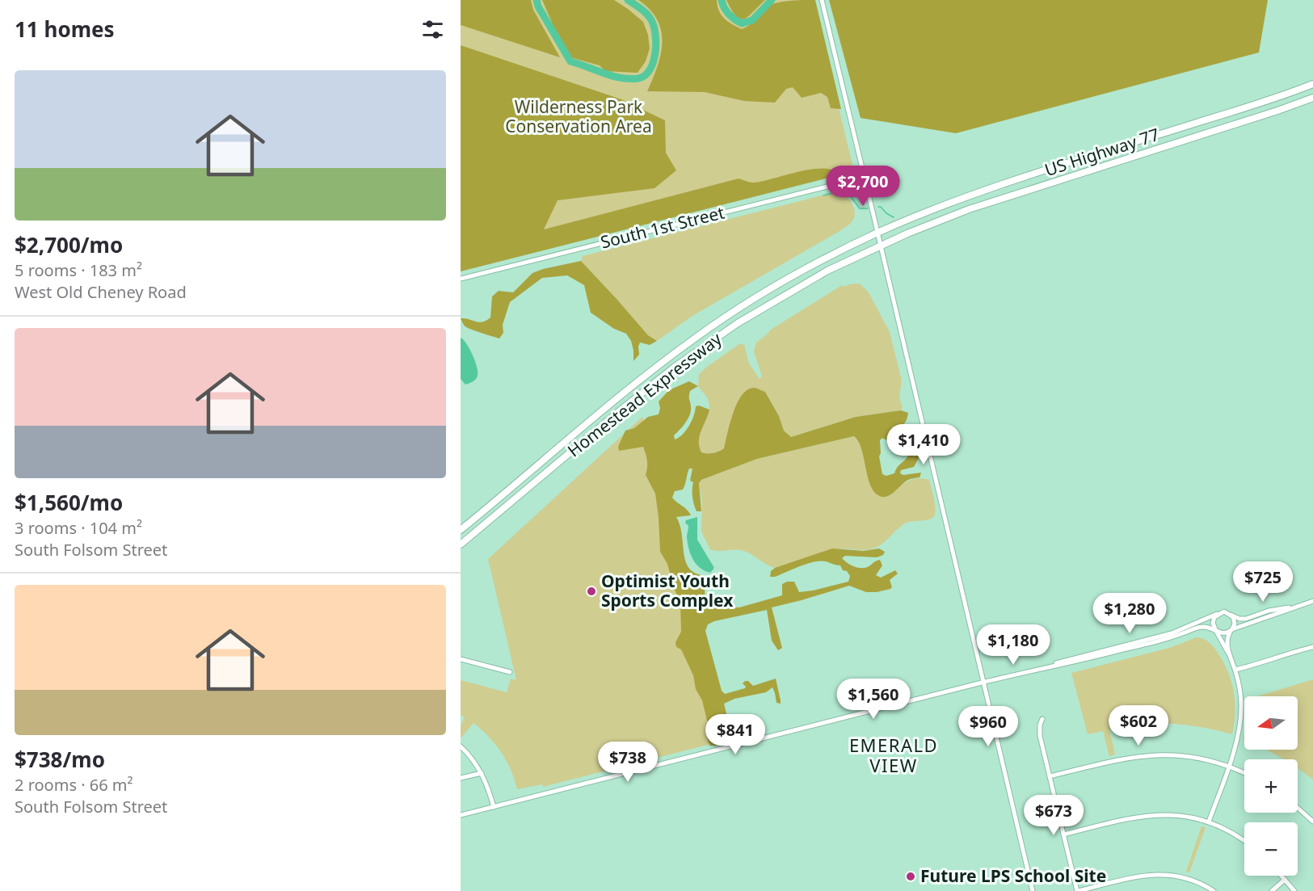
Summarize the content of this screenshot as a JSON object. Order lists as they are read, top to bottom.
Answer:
{
  "streets": {
    "highway": ["US Highway 77", "Homestead Expressway"],
    "street": ["South 1st Street"]
  },
  "crossings": [
    ["US Highway 77", "Homestead Expressway"]
  ],
  "districts": ["EMERALD VIEW"],
  "parks": ["Wilderness Park Conservation Area"],
  "places": ["Optimist Youth Sports Complex", "Future LPS School Site"],
  "north": "left",
  "page": {
    "heading": "11 homes",
    "list": [
      {
        "name": "$2,700/mo",
        "note": "5 rooms · 183 m² · West Old Cheney Road"
      },
      {
        "name": "$1,560/mo",
        "note": "3 rooms · 104 m² · South Folsom Street"
      },
      {
        "name": "$738/mo",
        "note": "2 rooms · 66 m² · South Folsom Street"
      }
    ],
    "price": [
      "$2,700",
      "$1,410",
      "$725",
      "$1,280",
      "$1,180",
      "$1,560",
      "$602",
      "$960",
      "$841",
      "$738",
      "$673"
    ],
    "map_buttons": ["+", "−"]
  }
}
